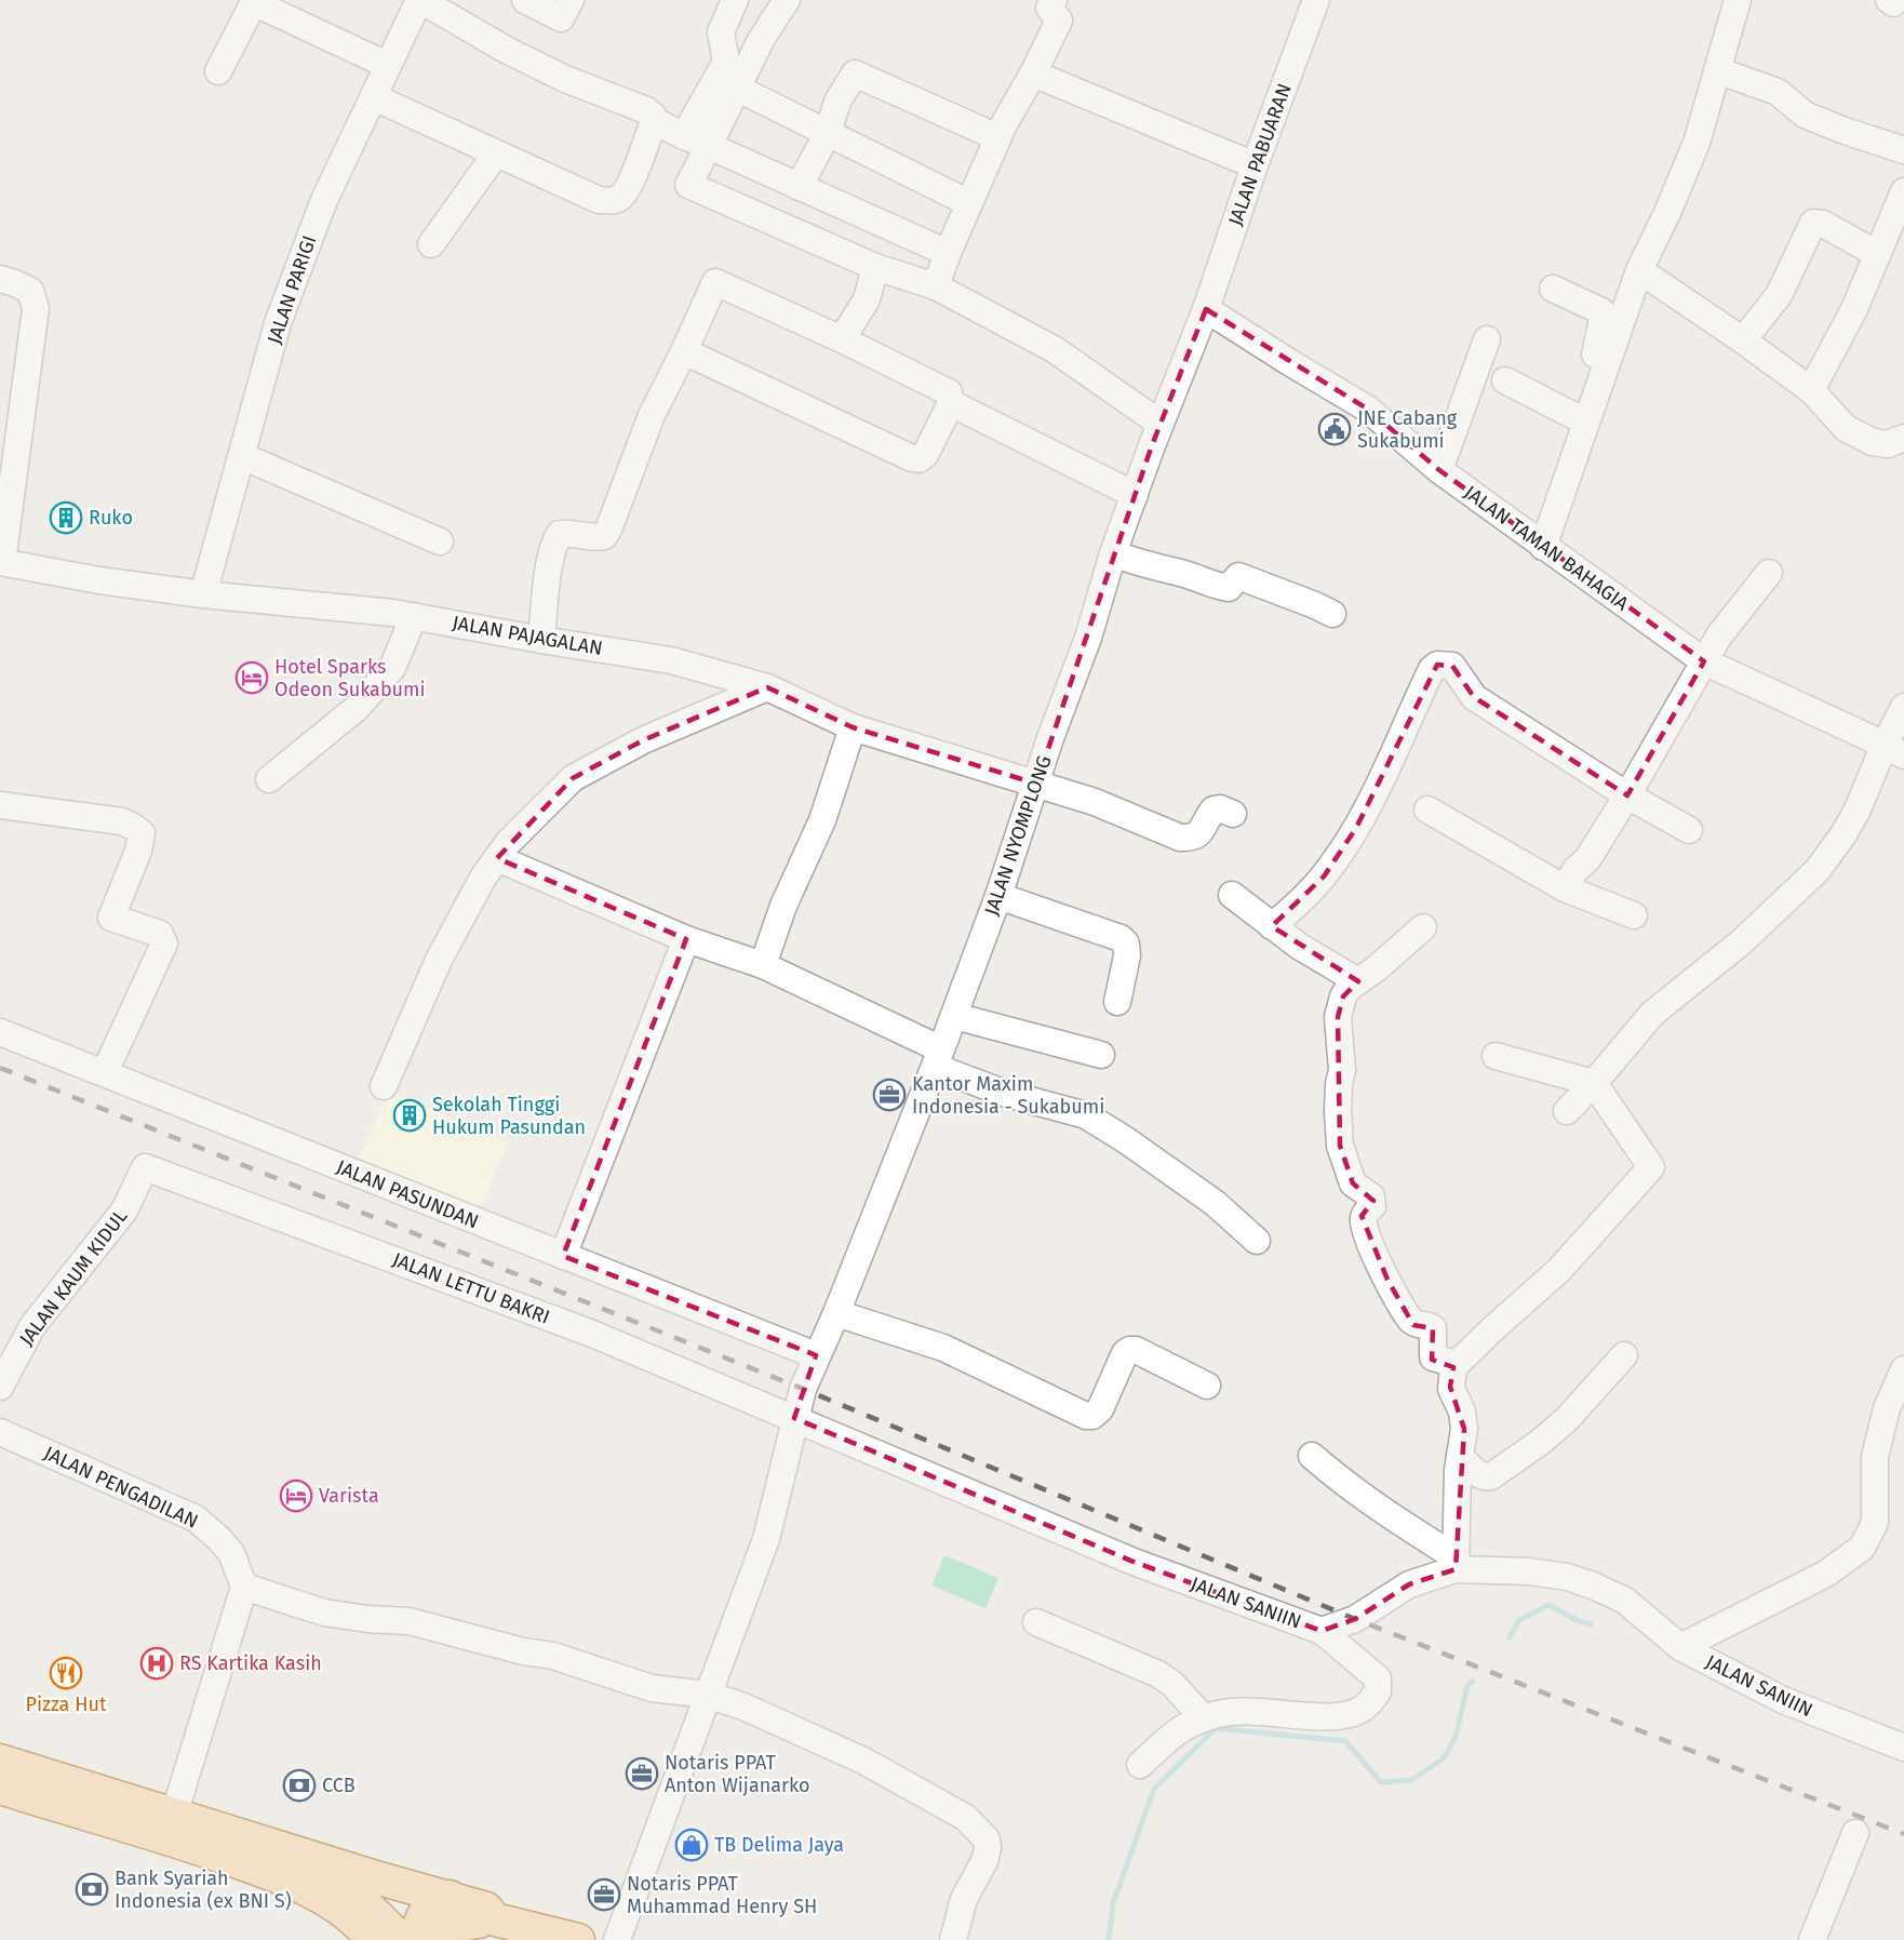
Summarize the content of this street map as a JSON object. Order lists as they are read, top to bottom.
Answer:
{
  "streets": {
    "street": [
      "JALAN PABUARAN",
      "JALAN PARIGI",
      "JALAN TAMAN BAHAGIA",
      "JALAN PAJAGALAN",
      "JALAN NYOMPLONG",
      "JALAN PASUNDAN",
      "JALAN KAUM KIDUL",
      "JALAN LETTU BAKRI",
      "JALAN PENGADILAN",
      "JALAN SANIIN"
    ]
  },
  "crossings": [
    ["JALAN PABUARAN", "JALAN TAMAN BAHAGIA"],
    ["JALAN PABUARAN", "JALAN NYOMPLONG"],
    ["JALAN PARIGI", "JALAN PAJAGALAN"],
    ["JALAN TAMAN BAHAGIA", "JALAN NYOMPLONG"],
    ["JALAN PAJAGALAN", "JALAN NYOMPLONG"],
    ["JALAN NYOMPLONG", "JALAN PASUNDAN"],
    ["JALAN KAUM KIDUL", "JALAN LETTU BAKRI"],
    ["JALAN LETTU BAKRI", "JALAN SANIIN"]
  ],
  "places": {
    "public building": ["JNE Cabang Sukabumi"],
    "building": ["Ruko", "Sekolah Tinggi Hukum Pasundan"],
    "hotel": ["Hotel Sparks Odeon Sukabumi", "Varista"],
    "office": ["Kantor Maxim Indonesia - Sukabumi", "Notaris PPAT Anton Wijanarko", "Notaris PPAT Muhammad Henry SH"],
    "hospital": ["RS Kartika Kasih"],
    "restaurant": ["Pizza Hut"],
    "bank": ["CCB", "Bank Syariah Indonesia (ex BNI S)"],
    "shop": ["TB Delima Jaya"]
  }
}
